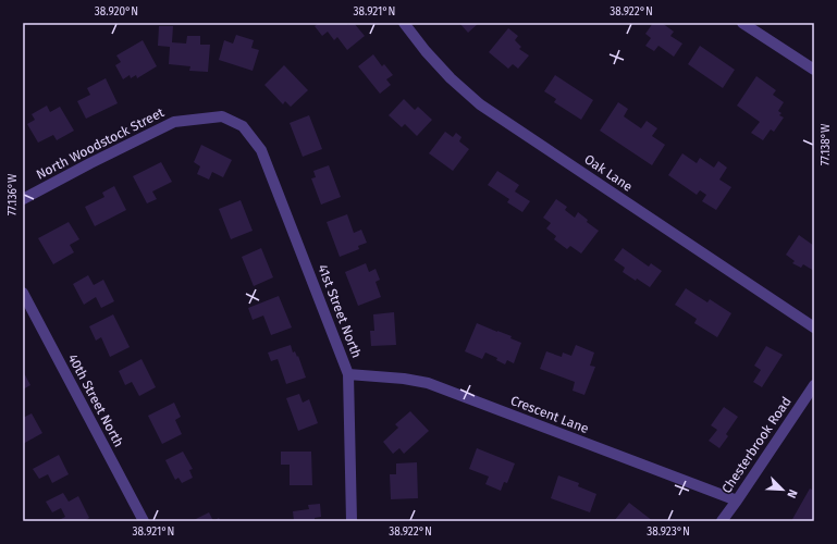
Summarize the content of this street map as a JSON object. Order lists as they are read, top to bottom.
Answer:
{
  "streets": {
    "street": [
      "North Woodstock Street",
      "Oak Lane",
      "41st Street North",
      "40th Street North",
      "Crescent Lane",
      "Chesterbrook Road"
    ]
  },
  "crossings": [
    ["North Woodstock Street", "41st Street North"],
    ["41st Street North", "Crescent Lane"],
    ["Crescent Lane", "Chesterbrook Road"]
  ],
  "north": "bottom right",
  "coordinates": [
    "38.920°N",
    "38.921°N",
    "38.922°N",
    "77.138°W",
    "77.136°W",
    "38.923°N"
  ]
}
